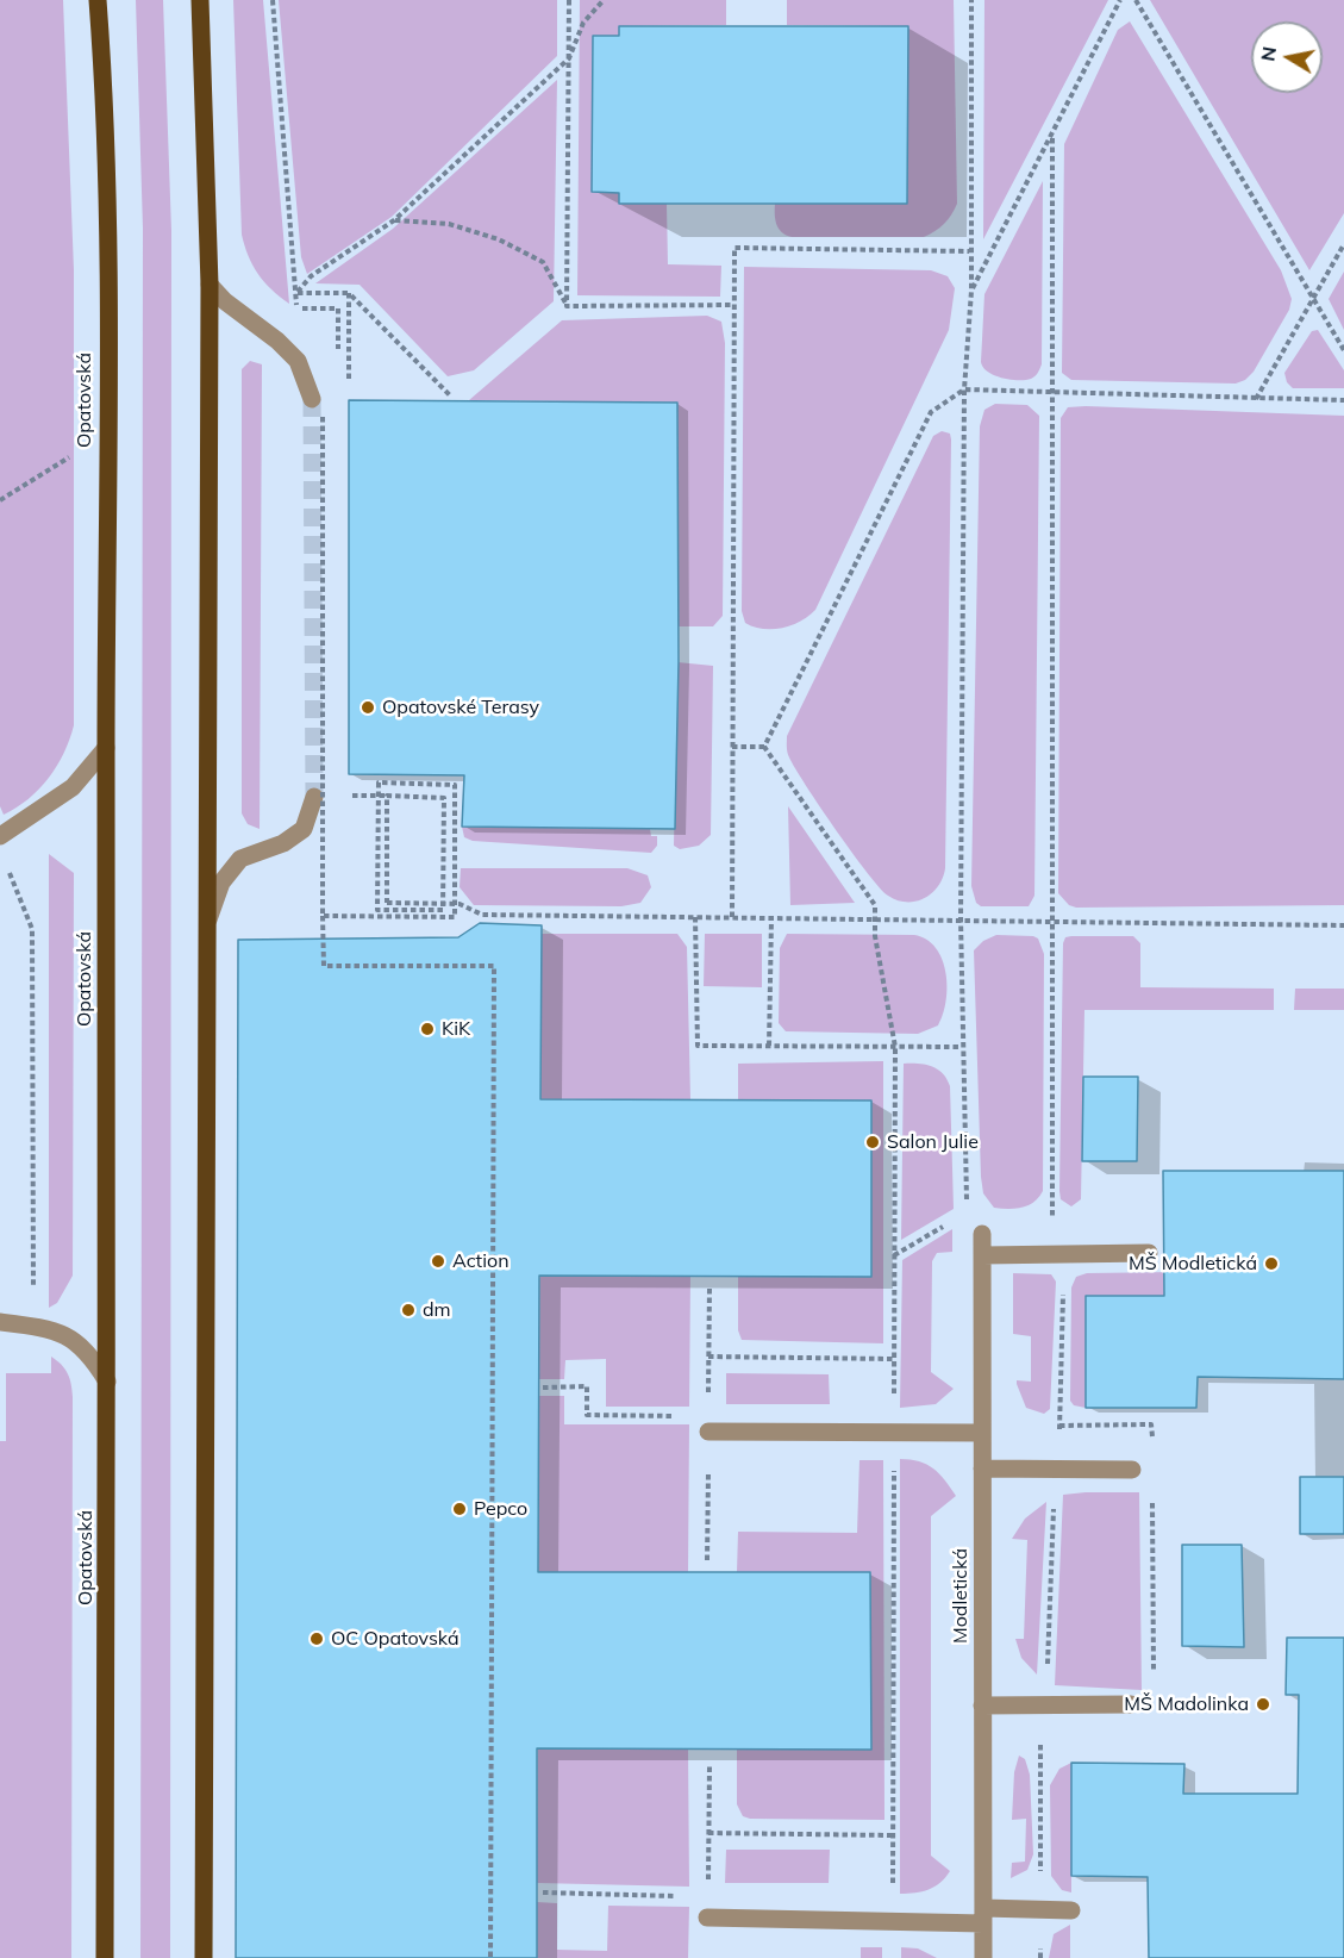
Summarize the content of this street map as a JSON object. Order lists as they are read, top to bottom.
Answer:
{
  "streets": {
    "main road": ["Opatovská"],
    "street": ["Modletická"]
  },
  "places": [
    "Opatovské Terasy",
    "KiK",
    "Salon Julie",
    "Action",
    "MŠ Modletická",
    "dm",
    "Pepco",
    "OC Opatovská",
    "MŠ Madolinka"
  ],
  "north": "left"
}
